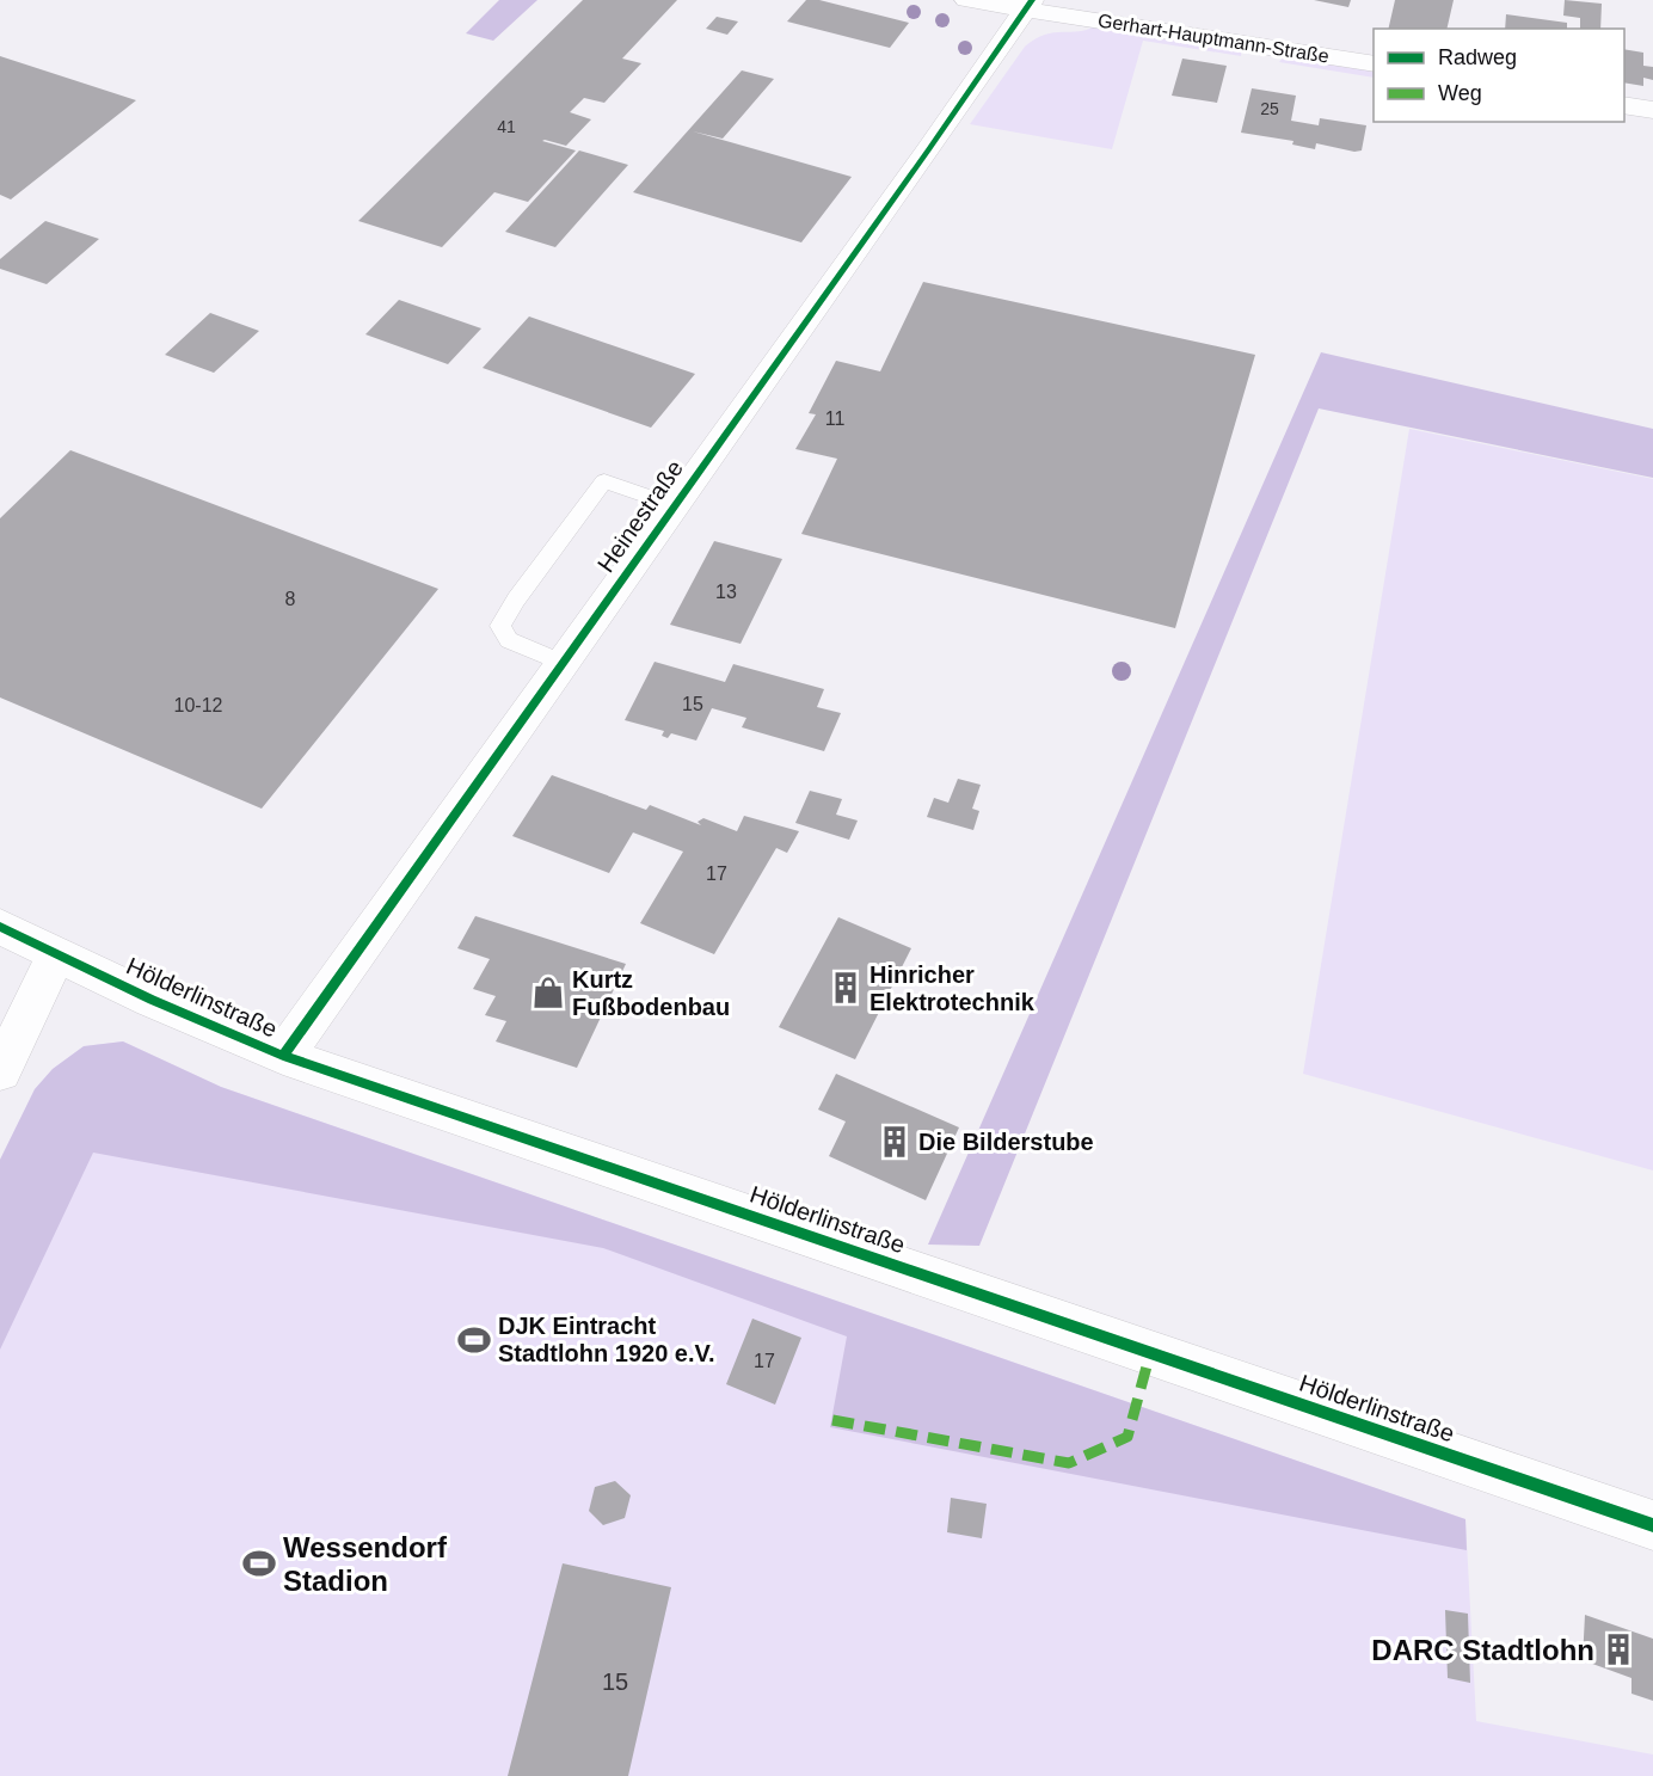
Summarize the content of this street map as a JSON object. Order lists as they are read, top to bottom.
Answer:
{
  "streets": {
    "street": ["Gerhart-Hauptmann-Straße", "Heinestraße", "Hölderlinstraße"]
  },
  "crossings": [
    ["Gerhart-Hauptmann-Straße", "Heinestraße"],
    ["Heinestraße", "Hölderlinstraße"]
  ],
  "places": {
    "building": ["Hinricher Elektrotechnik", "Die Bilderstube", "DARC Stadtlohn"],
    "shop": ["Kurtz Fußbodenbau"],
    "sports": ["DJK Eintracht Stadtlohn 1920 e.V.", "Wessendorf Stadion"]
  },
  "house_numbers": [
    "25",
    "41",
    "11",
    "13",
    "8",
    "15",
    "10-12",
    "17",
    "17",
    "15"
  ],
  "legend": ["Radweg", "Weg"]
}
